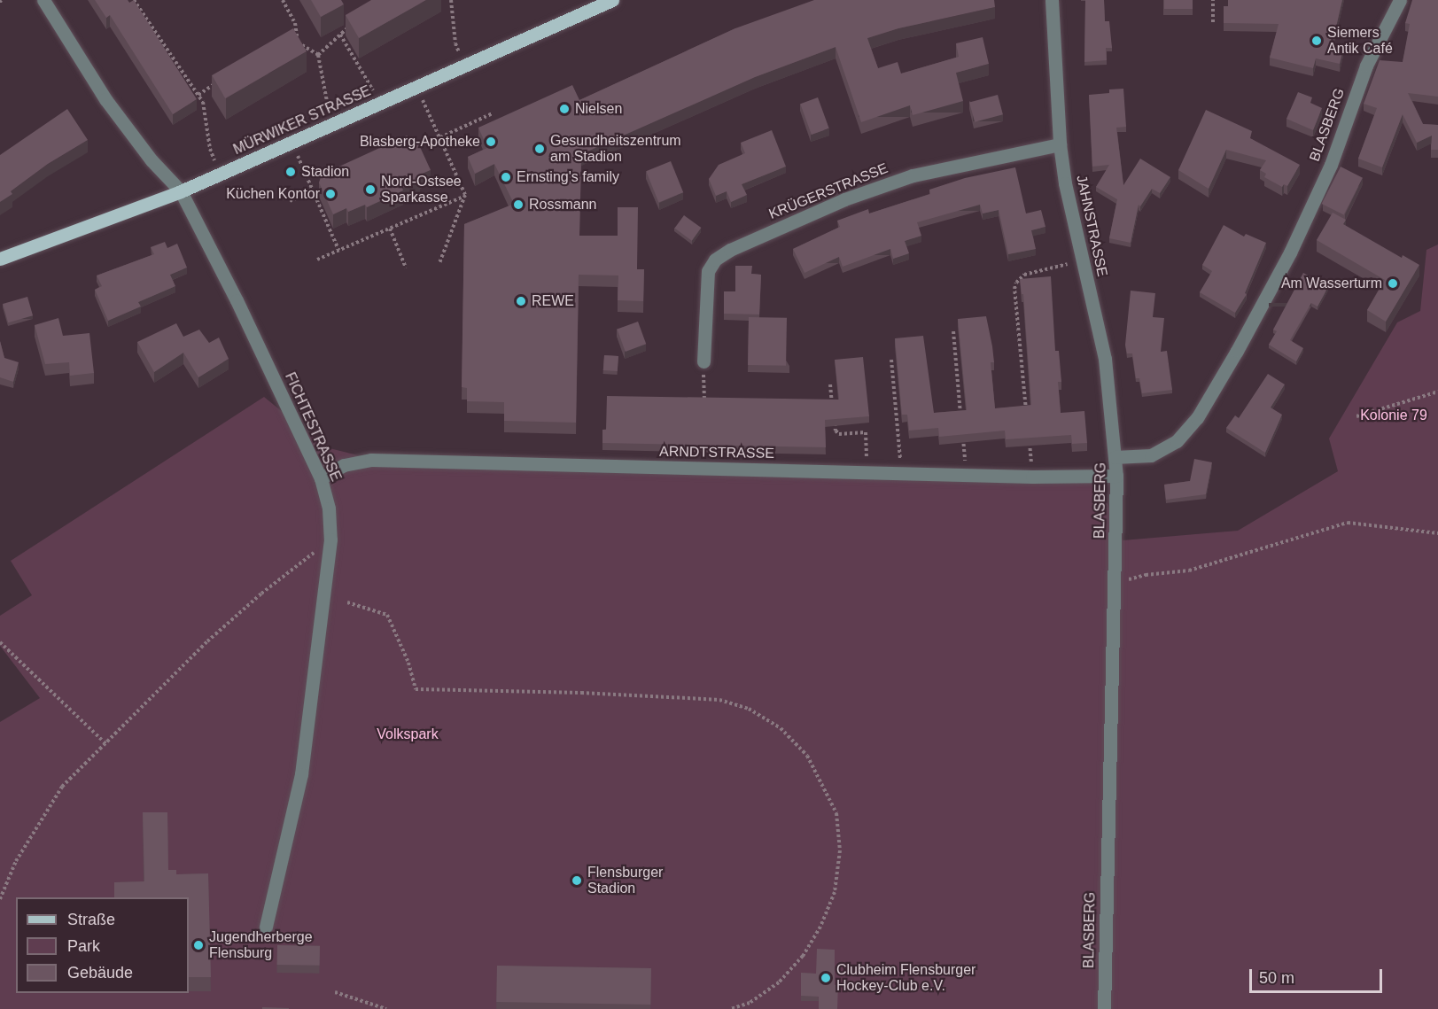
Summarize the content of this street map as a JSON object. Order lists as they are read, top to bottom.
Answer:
{
  "streets": {
    "main road": ["MÜRWIKER STRASSE"],
    "street": [
      "BLASBERG",
      "KRÜGERSTRASSE",
      "JAHNSTRASSE",
      "FICHTESTRASSE",
      "ARNDTSTRASSE"
    ]
  },
  "crossings": [
    ["MÜRWIKER STRASSE", "FICHTESTRASSE"],
    ["BLASBERG", "JAHNSTRASSE"],
    ["BLASBERG", "ARNDTSTRASSE"],
    ["KRÜGERSTRASSE", "JAHNSTRASSE"],
    ["FICHTESTRASSE", "ARNDTSTRASSE"]
  ],
  "parks": ["Kolonie 79", "Volkspark"],
  "places": [
    "Siemers Antik Café",
    "Nielsen",
    "Blasberg-Apotheke",
    "Gesundheitszentrum am Stadion",
    "Stadion",
    "Ernsting's family",
    "Nord-Ostsee Sparkasse",
    "Küchen Kontor",
    "Rossmann",
    "Am Wasserturm",
    "REWE",
    "Flensburger Stadion",
    "Jugendherberge Flensburg",
    "Clubheim Flensburger Hockey-Club e.V."
  ],
  "legend": ["Straße", "Park", "Gebäude"],
  "scale_bar": "50 m"
}
